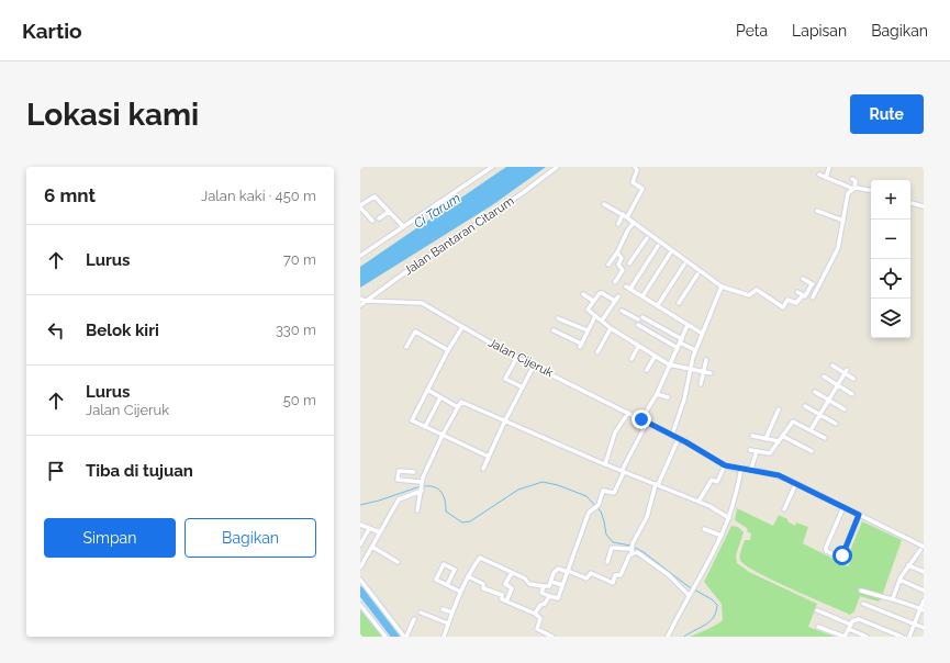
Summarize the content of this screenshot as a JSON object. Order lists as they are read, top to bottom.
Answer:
{
  "streets": {
    "street": ["Jalan Bantaran Citarum", "Jalan Cijeruk"]
  },
  "crossings": [
    ["Jalan Bantaran Citarum", "Jalan Cijeruk"]
  ],
  "water": ["Ci Tarum"],
  "page": {
    "header": "Kartio",
    "nav": ["Peta", "Lapisan", "Bagikan"],
    "buttons": [
      "Rute",
      ["Simpan", "Bagikan"]
    ],
    "title": "Lokasi kami",
    "heading": ["6 mnt", "Jalan kaki · 450 m"],
    "map_buttons": ["+", "−"],
    "list": [
      ["Lurus", "70 m"],
      ["Belok kiri", "330 m"],
      ["Lurus", "Jalan Cijeruk", "50 m"],
      "Tiba di tujuan"
    ]
  }
}
